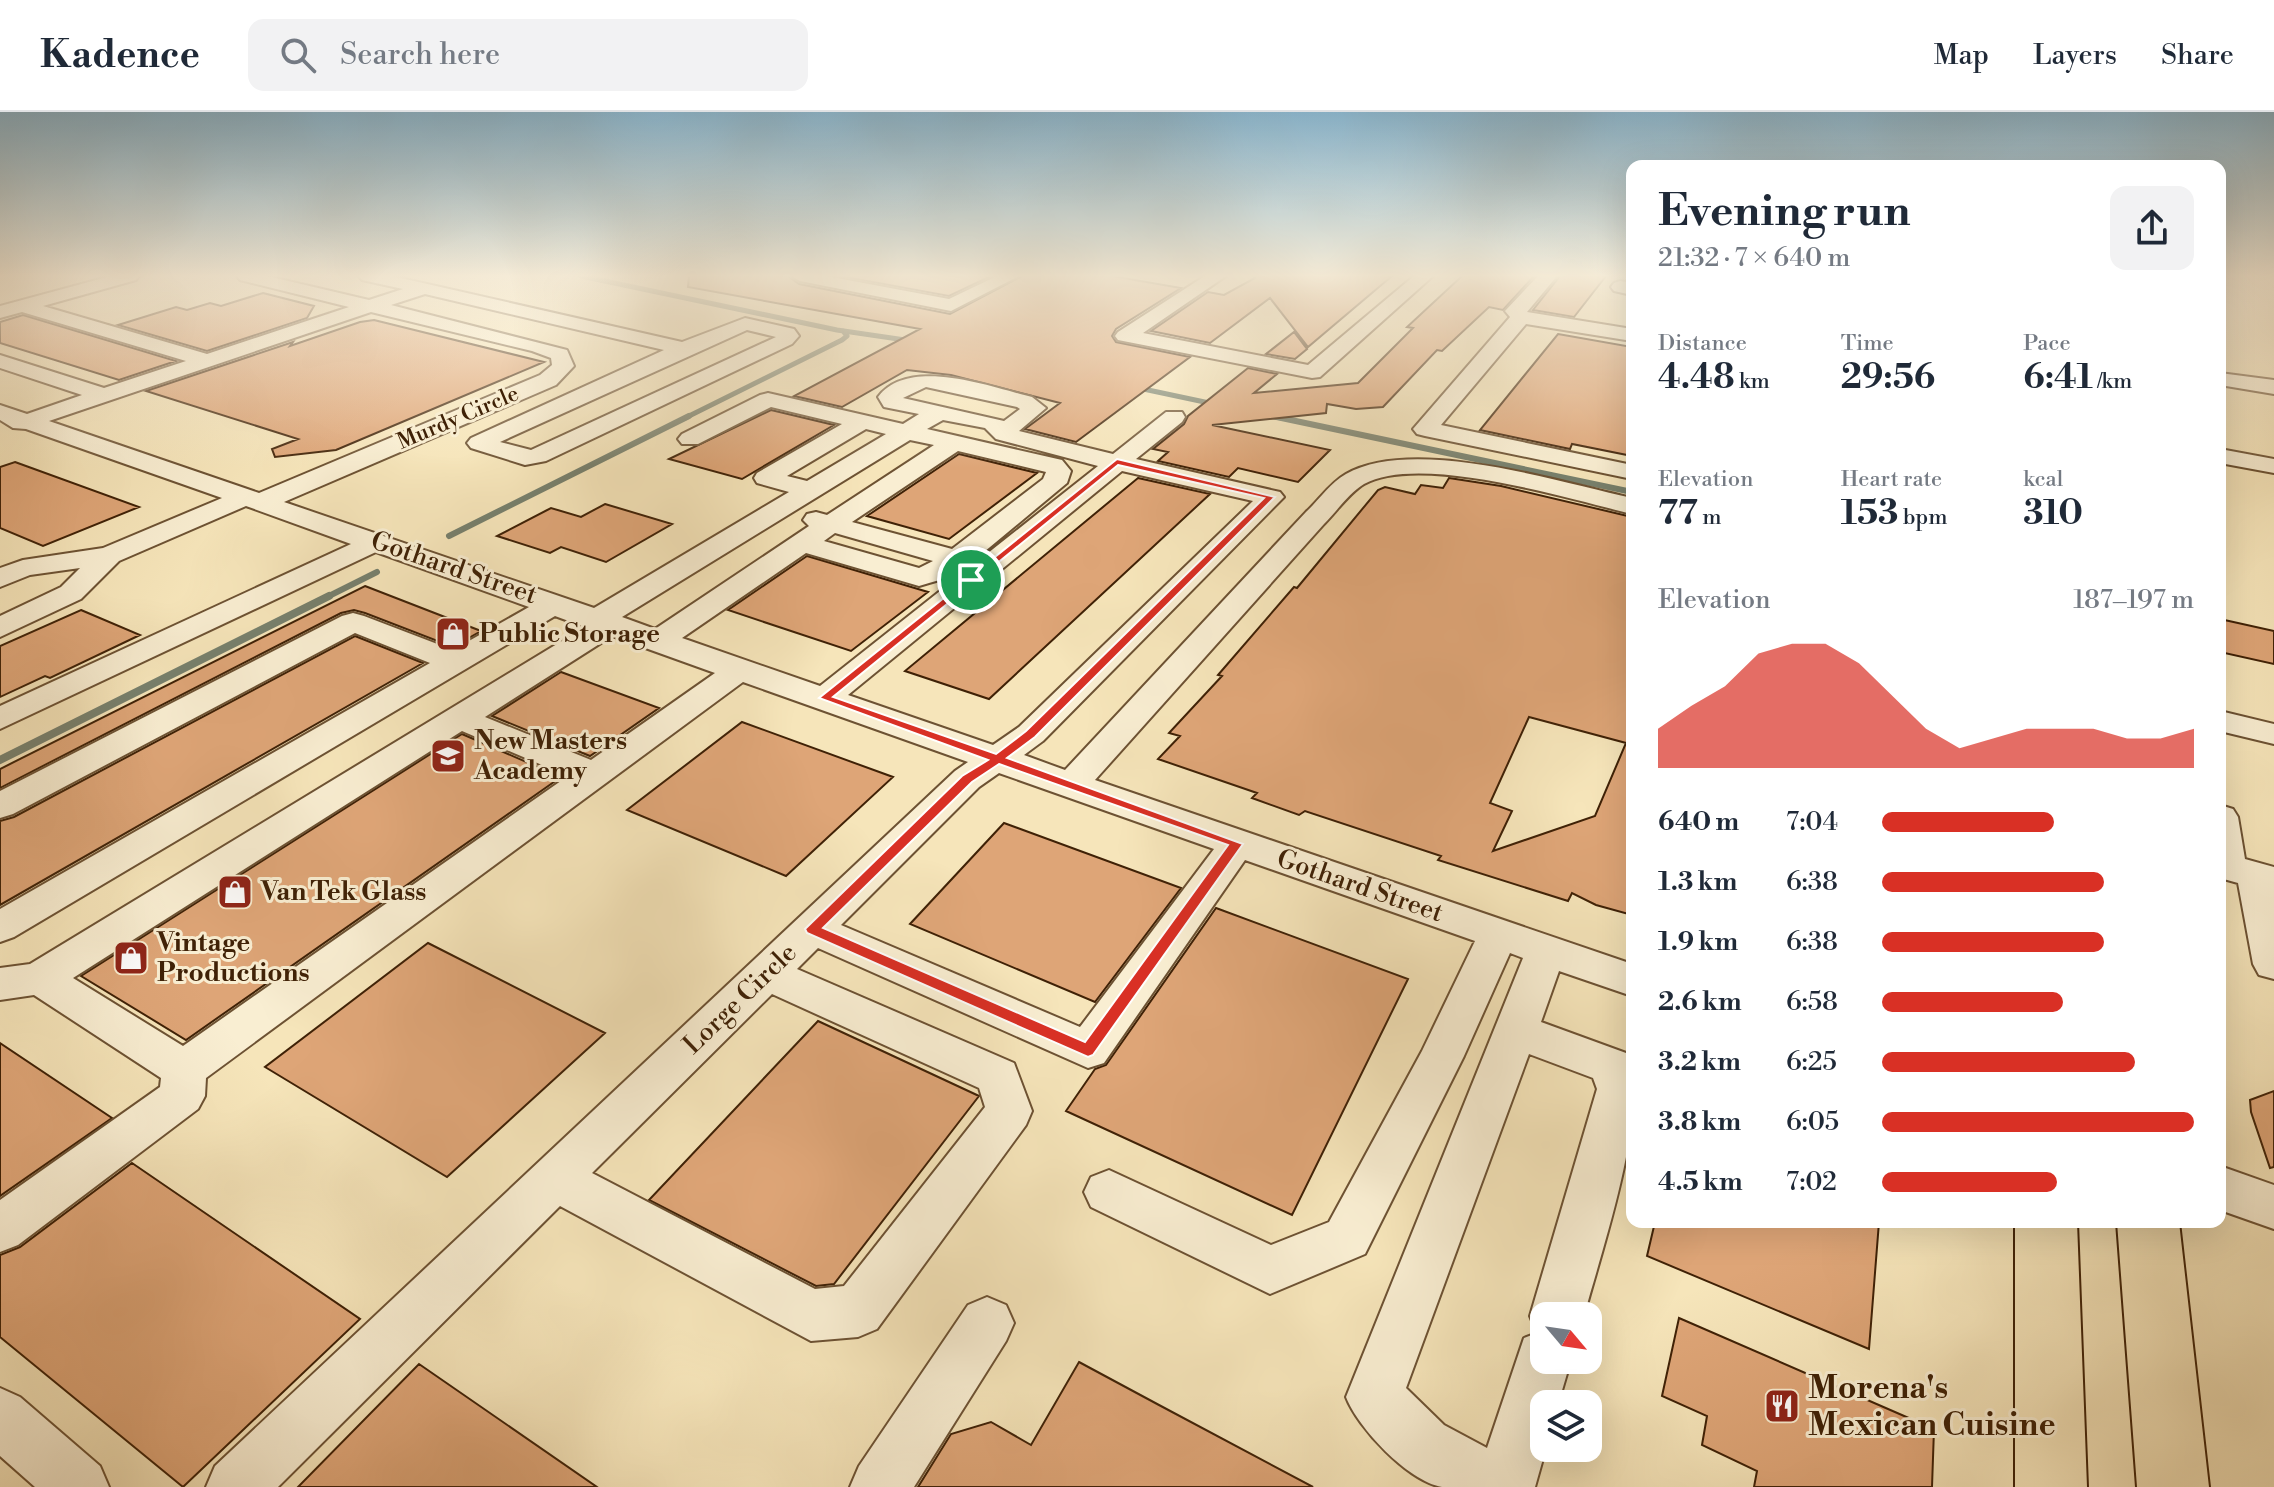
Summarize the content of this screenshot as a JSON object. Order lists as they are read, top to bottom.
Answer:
{
  "streets": {
    "street": ["Murdy Circle", "Gothard Street", "Lorge Circle"]
  },
  "crossings": [
    ["Murdy Circle", "Gothard Street"],
    ["Gothard Street", "Lorge Circle"]
  ],
  "places": {
    "shop": ["Public Storage", "Van Tek Glass", "Vintage Productions"],
    "school or university": ["New Masters Academy"],
    "restaurant": ["Morena's Mexican Cuisine"]
  },
  "north": "bottom right",
  "page": {
    "header": "Kadence",
    "search": "Search here",
    "nav": ["Map", "Layers", "Share"],
    "heading": ["Evening run", "21:32 · 7 × 640 m"],
    "stats": [
      ["Distance", "4.48 km"],
      ["Time", "29:56"],
      ["Pace", "6:41 /km"],
      ["Elevation", "77 m"],
      ["Heart rate", "153 bpm"],
      ["kcal", "310"]
    ],
    "chart": ["Elevation", "187–197 m"],
    "list": [
      {
        "name": "640 m",
        "note": "7:04"
      },
      {
        "name": "1.3 km",
        "note": "6:38"
      },
      {
        "name": "1.9 km",
        "note": "6:38"
      },
      {
        "name": "2.6 km",
        "note": "6:58"
      },
      {
        "name": "3.2 km",
        "note": "6:25"
      },
      {
        "name": "3.8 km",
        "note": "6:05"
      },
      {
        "name": "4.5 km",
        "note": "7:02"
      }
    ]
  }
}
